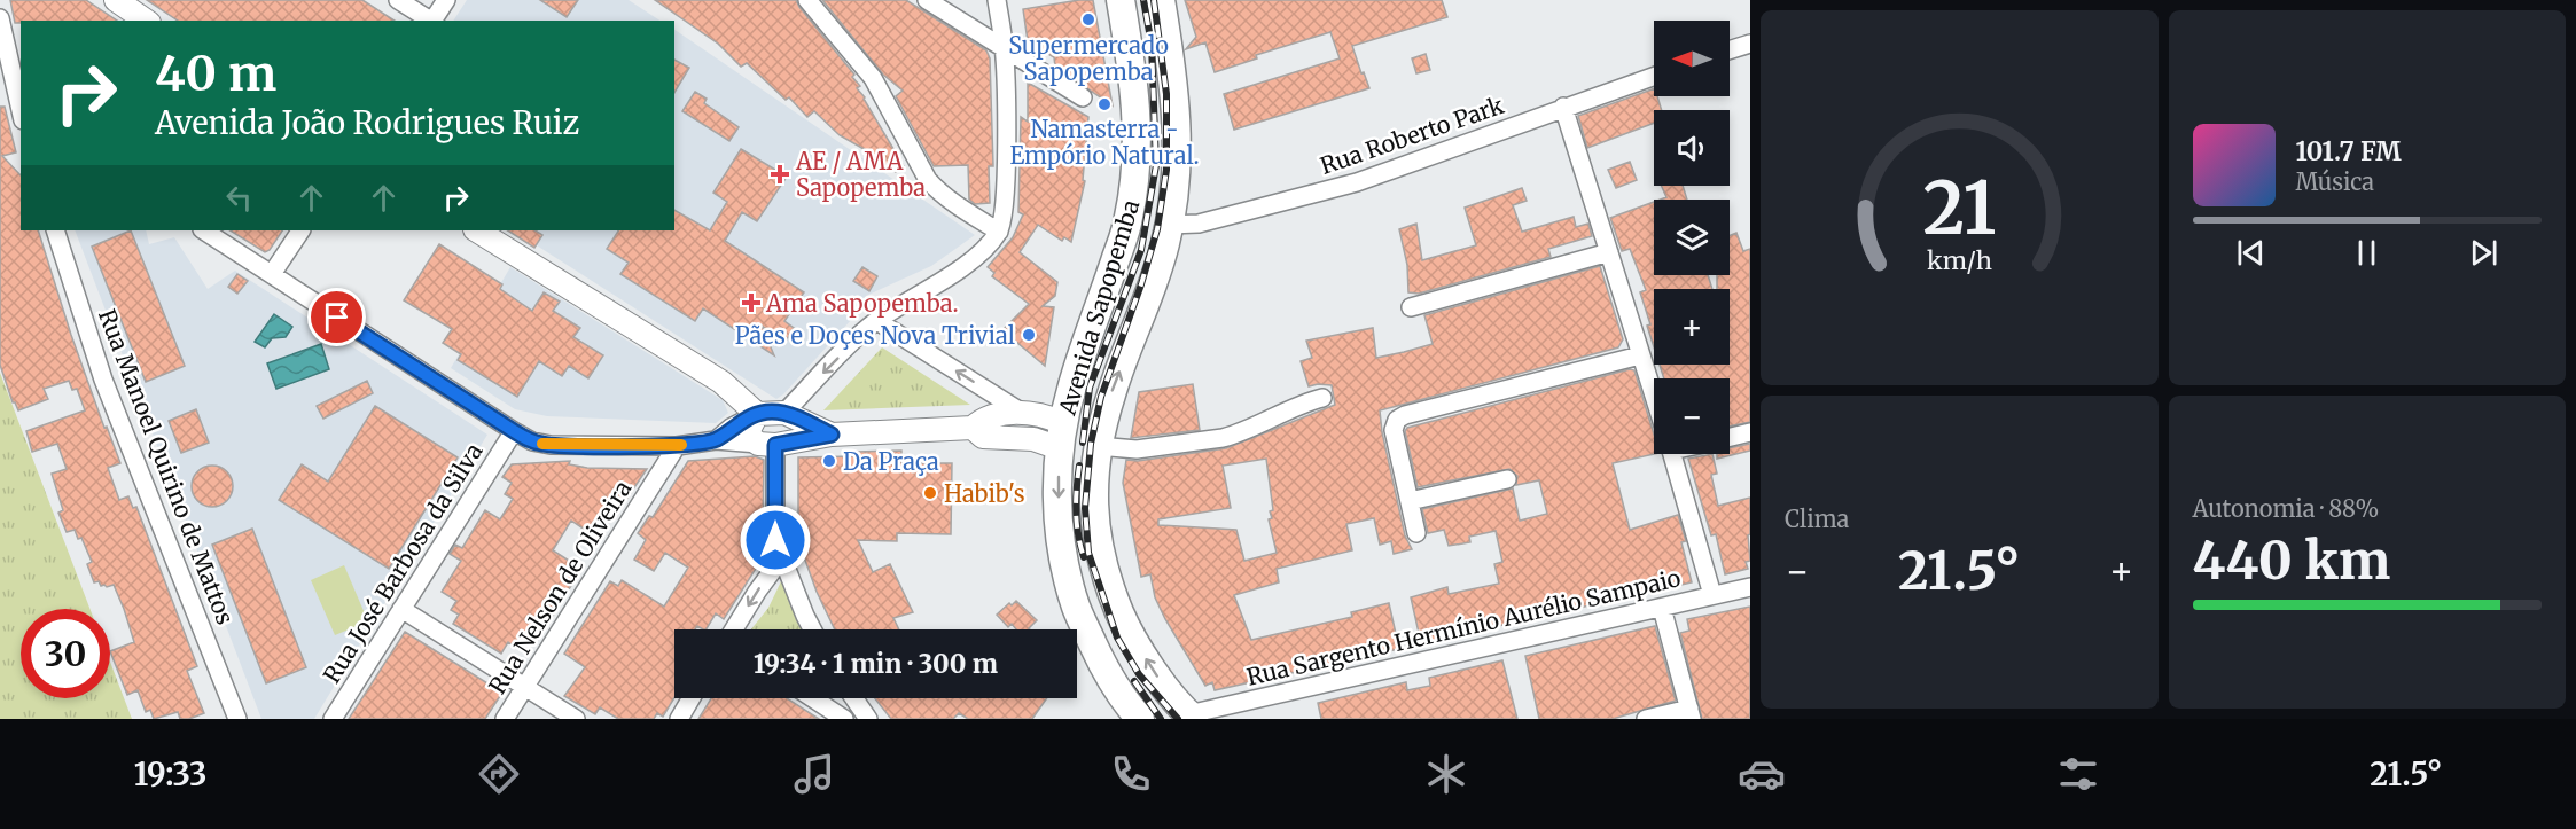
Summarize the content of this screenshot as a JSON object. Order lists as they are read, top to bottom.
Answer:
{
  "streets": {
    "main road": ["Avenida Sapopemba"],
    "street": [
      "Rua Roberto Park",
      "Rua Manoel Quirino de Mattos",
      "Rua José Barbosa da Silva",
      "Rua Nelson de Oliveira",
      "Rua Sargento Hermínio Aurélio Sampaio"
    ]
  },
  "crossings": [
    ["Rua Roberto Park", "Avenida Sapopemba"],
    ["Avenida Sapopemba", "Rua Sargento Hermínio Aurélio Sampaio"]
  ],
  "places": {
    "other": [
      "Supermercado Sapopemba",
      "Namasterra - Empório Natural.",
      "Pães e Doçes Nova Trivial",
      "Da Praça",
      "Habib's"
    ],
    "health": ["AE / AMA Sapopemba", "Ama Sapopemba."]
  },
  "north": "left",
  "page": {
    "map_buttons": ["+", "−"],
    "turn": ["40 m", "Avenida João Rodrigues Ruiz"],
    "song": ["101.7 FM", "Música"],
    "tile": [
      "Clima",
      ["Autonomia · 88%", "440 km"]
    ],
    "heat": ["−", "21.5°", "+"],
    "limit": "30",
    "trip": "19:34 · 1 min · 300 m",
    "tabs": ["19:33", "21.5°"],
    "gauge": ["21", "km/h"]
  }
}
